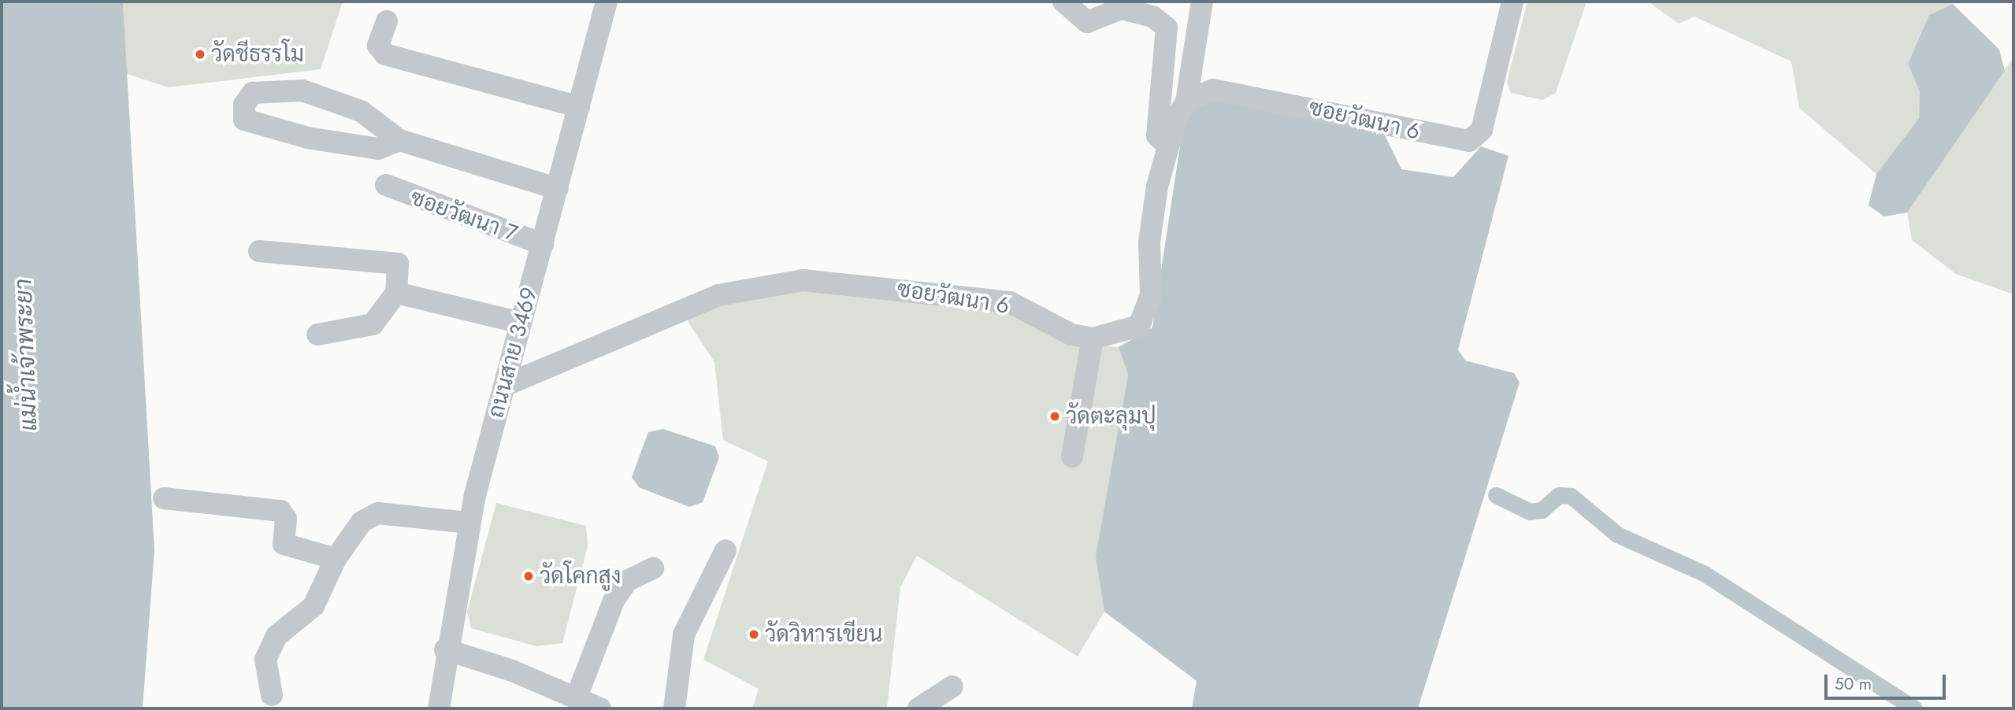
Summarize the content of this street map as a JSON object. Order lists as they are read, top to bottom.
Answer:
{
  "streets": {
    "street": ["ซอยวัฒนา 6", "ซอยวัฒนา 7", "ถนนสาย 3469"]
  },
  "crossings": [
    ["ซอยวัฒนา 6", "ถนนสาย 3469"],
    ["ซอยวัฒนา 7", "ถนนสาย 3469"]
  ],
  "water": ["แม่น้ำเจ้าพระยา"],
  "places": [
    "วัดชีธรรโม",
    "วัดตะลุมปุ",
    "วัดโคกสูง",
    "วัดวิหารเขียน"
  ],
  "scale_bar": "50 m"
}
